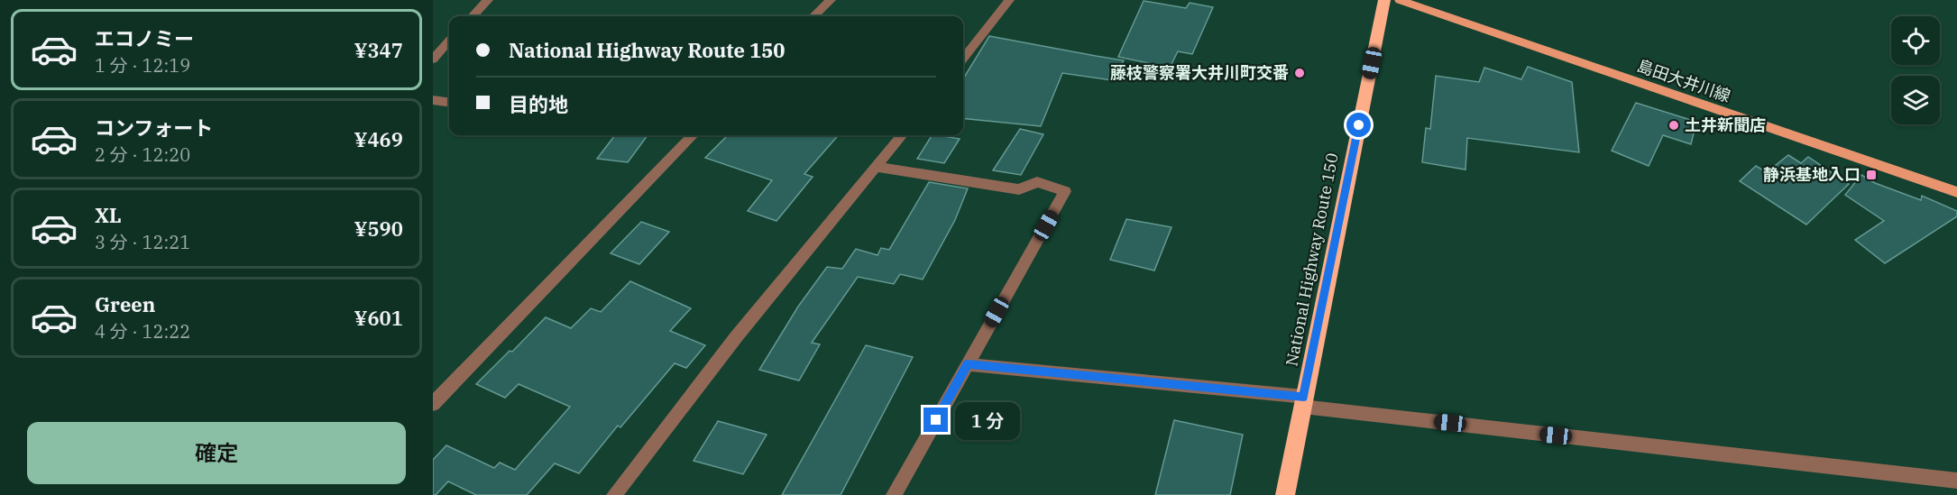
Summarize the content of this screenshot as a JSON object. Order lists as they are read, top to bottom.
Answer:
{
  "streets": {
    "highway": ["National Highway Route 150"],
    "main road": ["島田大井川線"]
  },
  "places": {
    "other": ["藤枝警察署大井川町交番", "土井新聞店"],
    "transit": ["静浜基地入口"]
  },
  "page": {
    "list": [
      {
        "name": "エコノミー",
        "note": "1 分 · 12:19",
        "value": "¥347"
      },
      {
        "name": "コンフォート",
        "note": "2 分 · 12:20",
        "value": "¥469"
      },
      {
        "name": "XL",
        "note": "3 分 · 12:21",
        "value": "¥590"
      },
      {
        "name": "Green",
        "note": "4 分 · 12:22",
        "value": "¥601"
      }
    ],
    "banner": ["National Highway Route 150", "目的地"],
    "bubble": "1 分",
    "buttons": "確定"
  }
}
